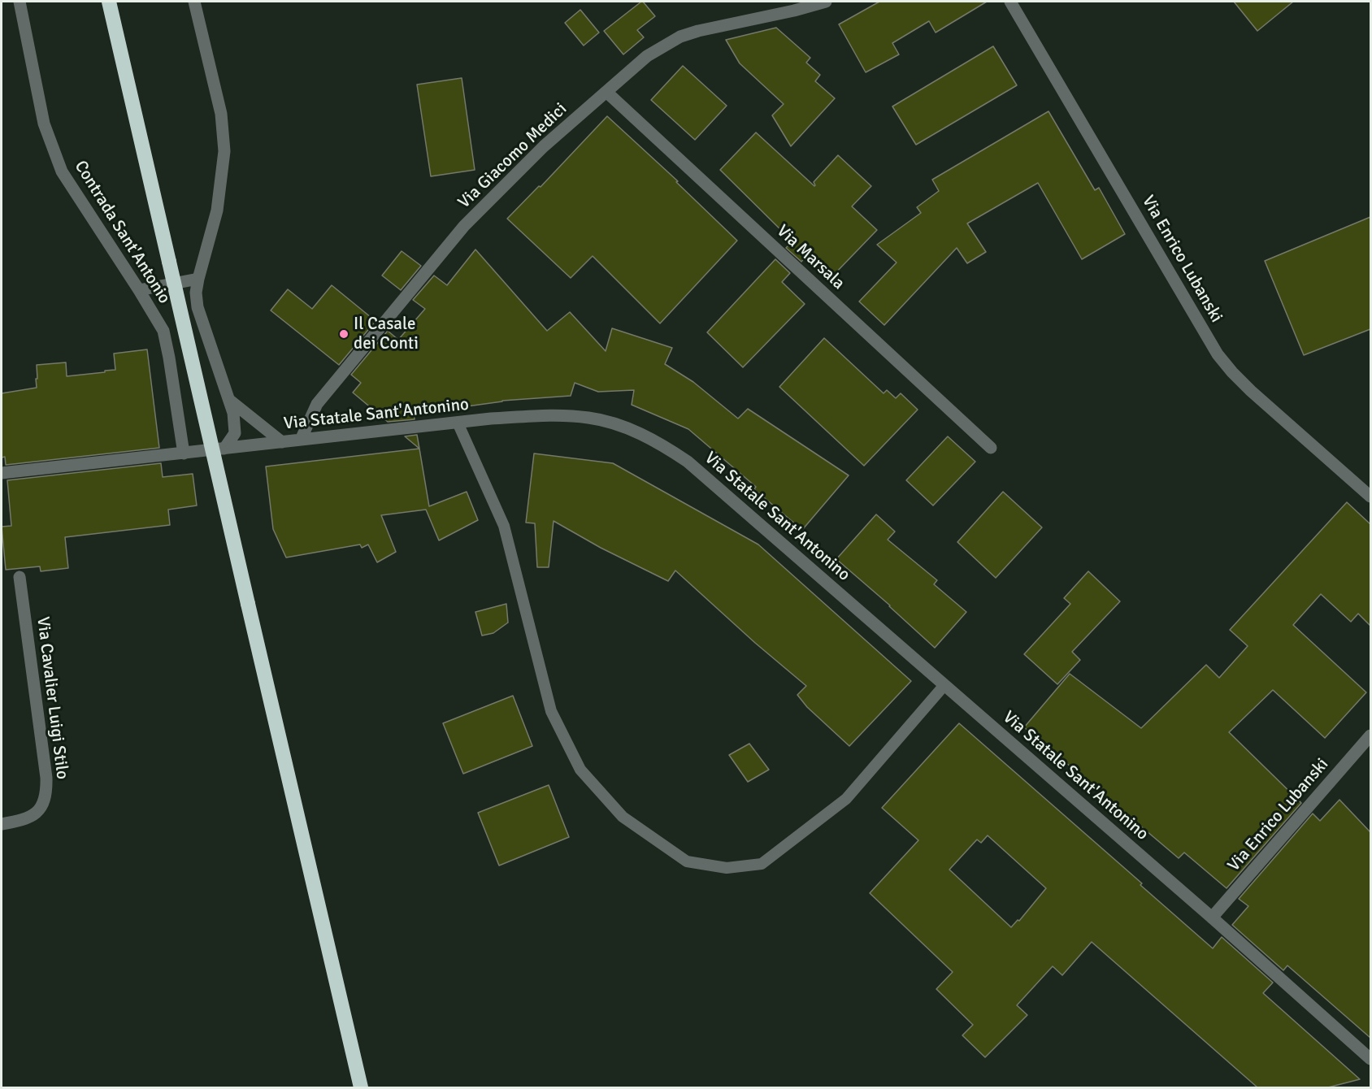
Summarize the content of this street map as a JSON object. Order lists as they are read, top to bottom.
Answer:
{
  "streets": {
    "street": [
      "Via Giacomo Medici",
      "Contrada Sant'Antonio",
      "Via Marsala",
      "Via Enrico Lubanski",
      "Via Statale Sant'Antonino",
      "Via Cavalier Luigi Stilo"
    ]
  },
  "crossings": [
    ["Via Giacomo Medici", "Via Marsala"],
    ["Via Giacomo Medici", "Via Statale Sant'Antonino"],
    ["Contrada Sant'Antonio", "Via Statale Sant'Antonino"],
    ["Via Enrico Lubanski", "Via Statale Sant'Antonino"]
  ],
  "places": ["Il Casale dei Conti"]
}
